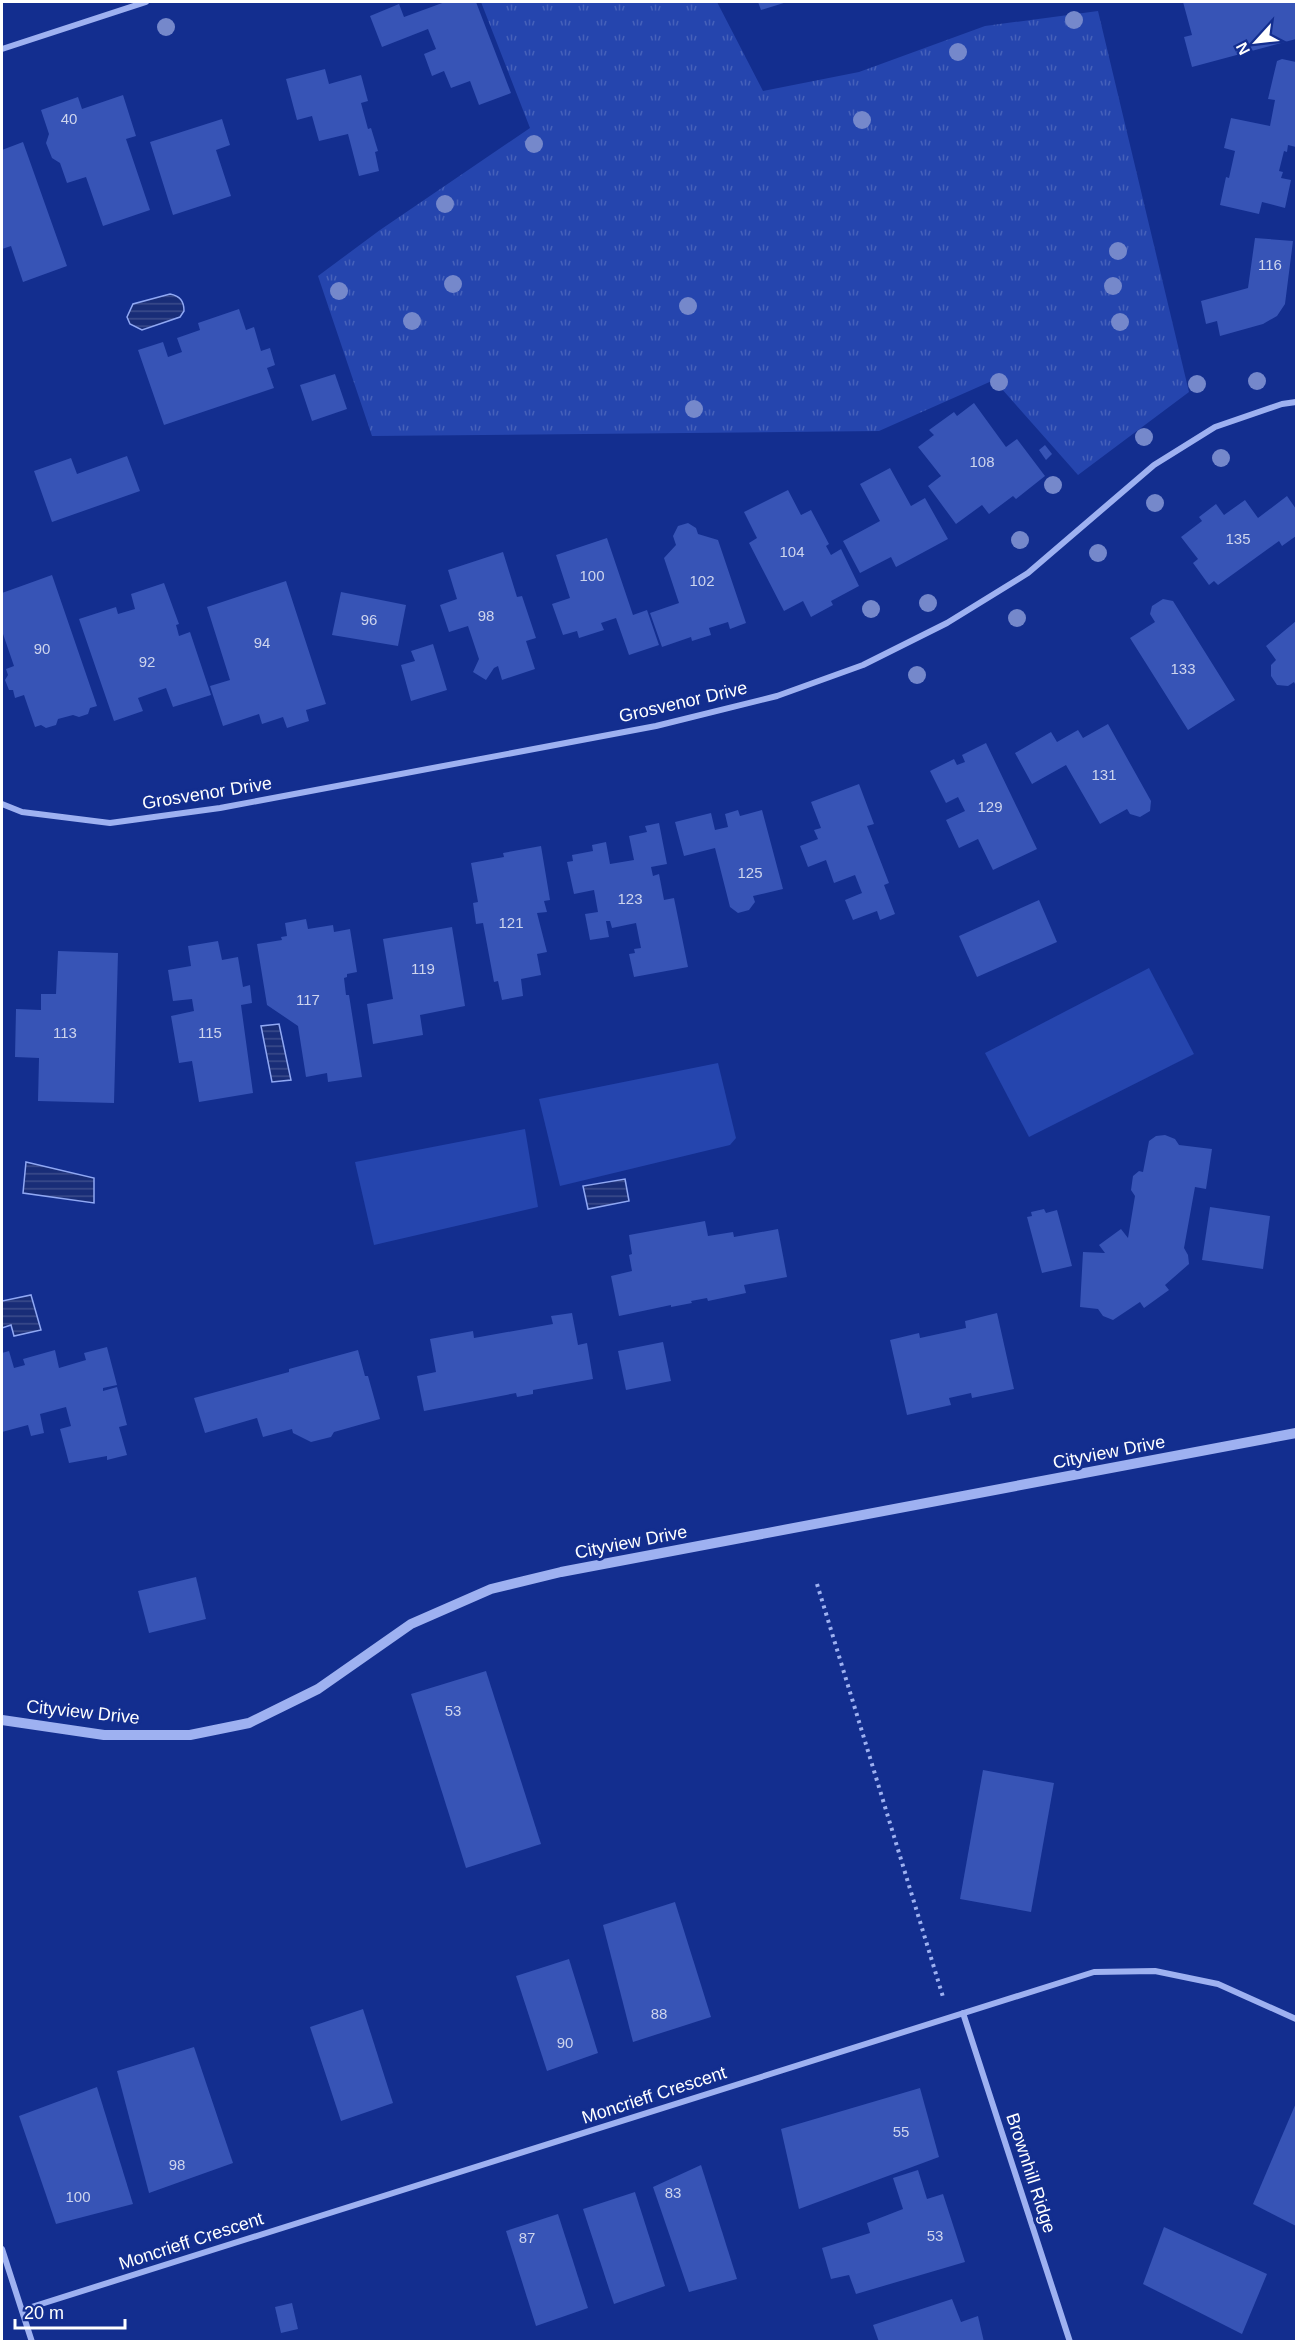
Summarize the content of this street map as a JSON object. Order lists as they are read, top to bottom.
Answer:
{
  "streets": {
    "street": [
      "Grosvenor Drive",
      "Cityview Drive",
      "Moncrieff Crescent",
      "Brownhill Ridge"
    ]
  },
  "crossings": [
    ["Moncrieff Crescent", "Brownhill Ridge"]
  ],
  "house_numbers": [
    "40",
    "116",
    "108",
    "135",
    "104",
    "100",
    "102",
    "98",
    "96",
    "94",
    "90",
    "92",
    "133",
    "131",
    "129",
    "125",
    "123",
    "121",
    "119",
    "117",
    "113",
    "115",
    "53",
    "88",
    "90",
    "55",
    "98",
    "83",
    "100",
    "53",
    "87"
  ],
  "scale_bar": "20 m",
  "north": "bottom left"
}
